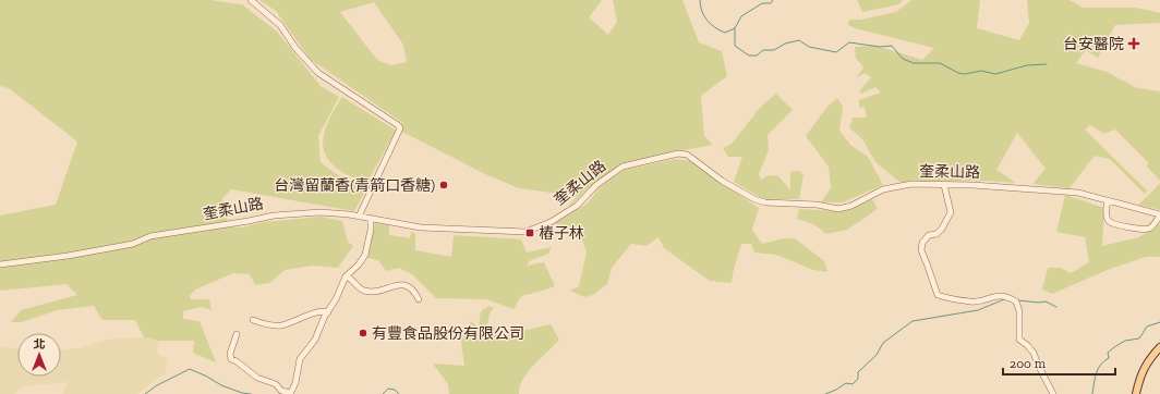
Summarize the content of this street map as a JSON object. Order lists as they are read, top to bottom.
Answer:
{
  "streets": {
    "street": ["奎柔山路"]
  },
  "places": {
    "health": ["台安醫院"],
    "other": ["台灣留蘭香(青箭口香糖)", "有豐食品股份有限公司"],
    "transit": ["樁子林"]
  },
  "scale_bar": "200 m",
  "north": "top"
}
